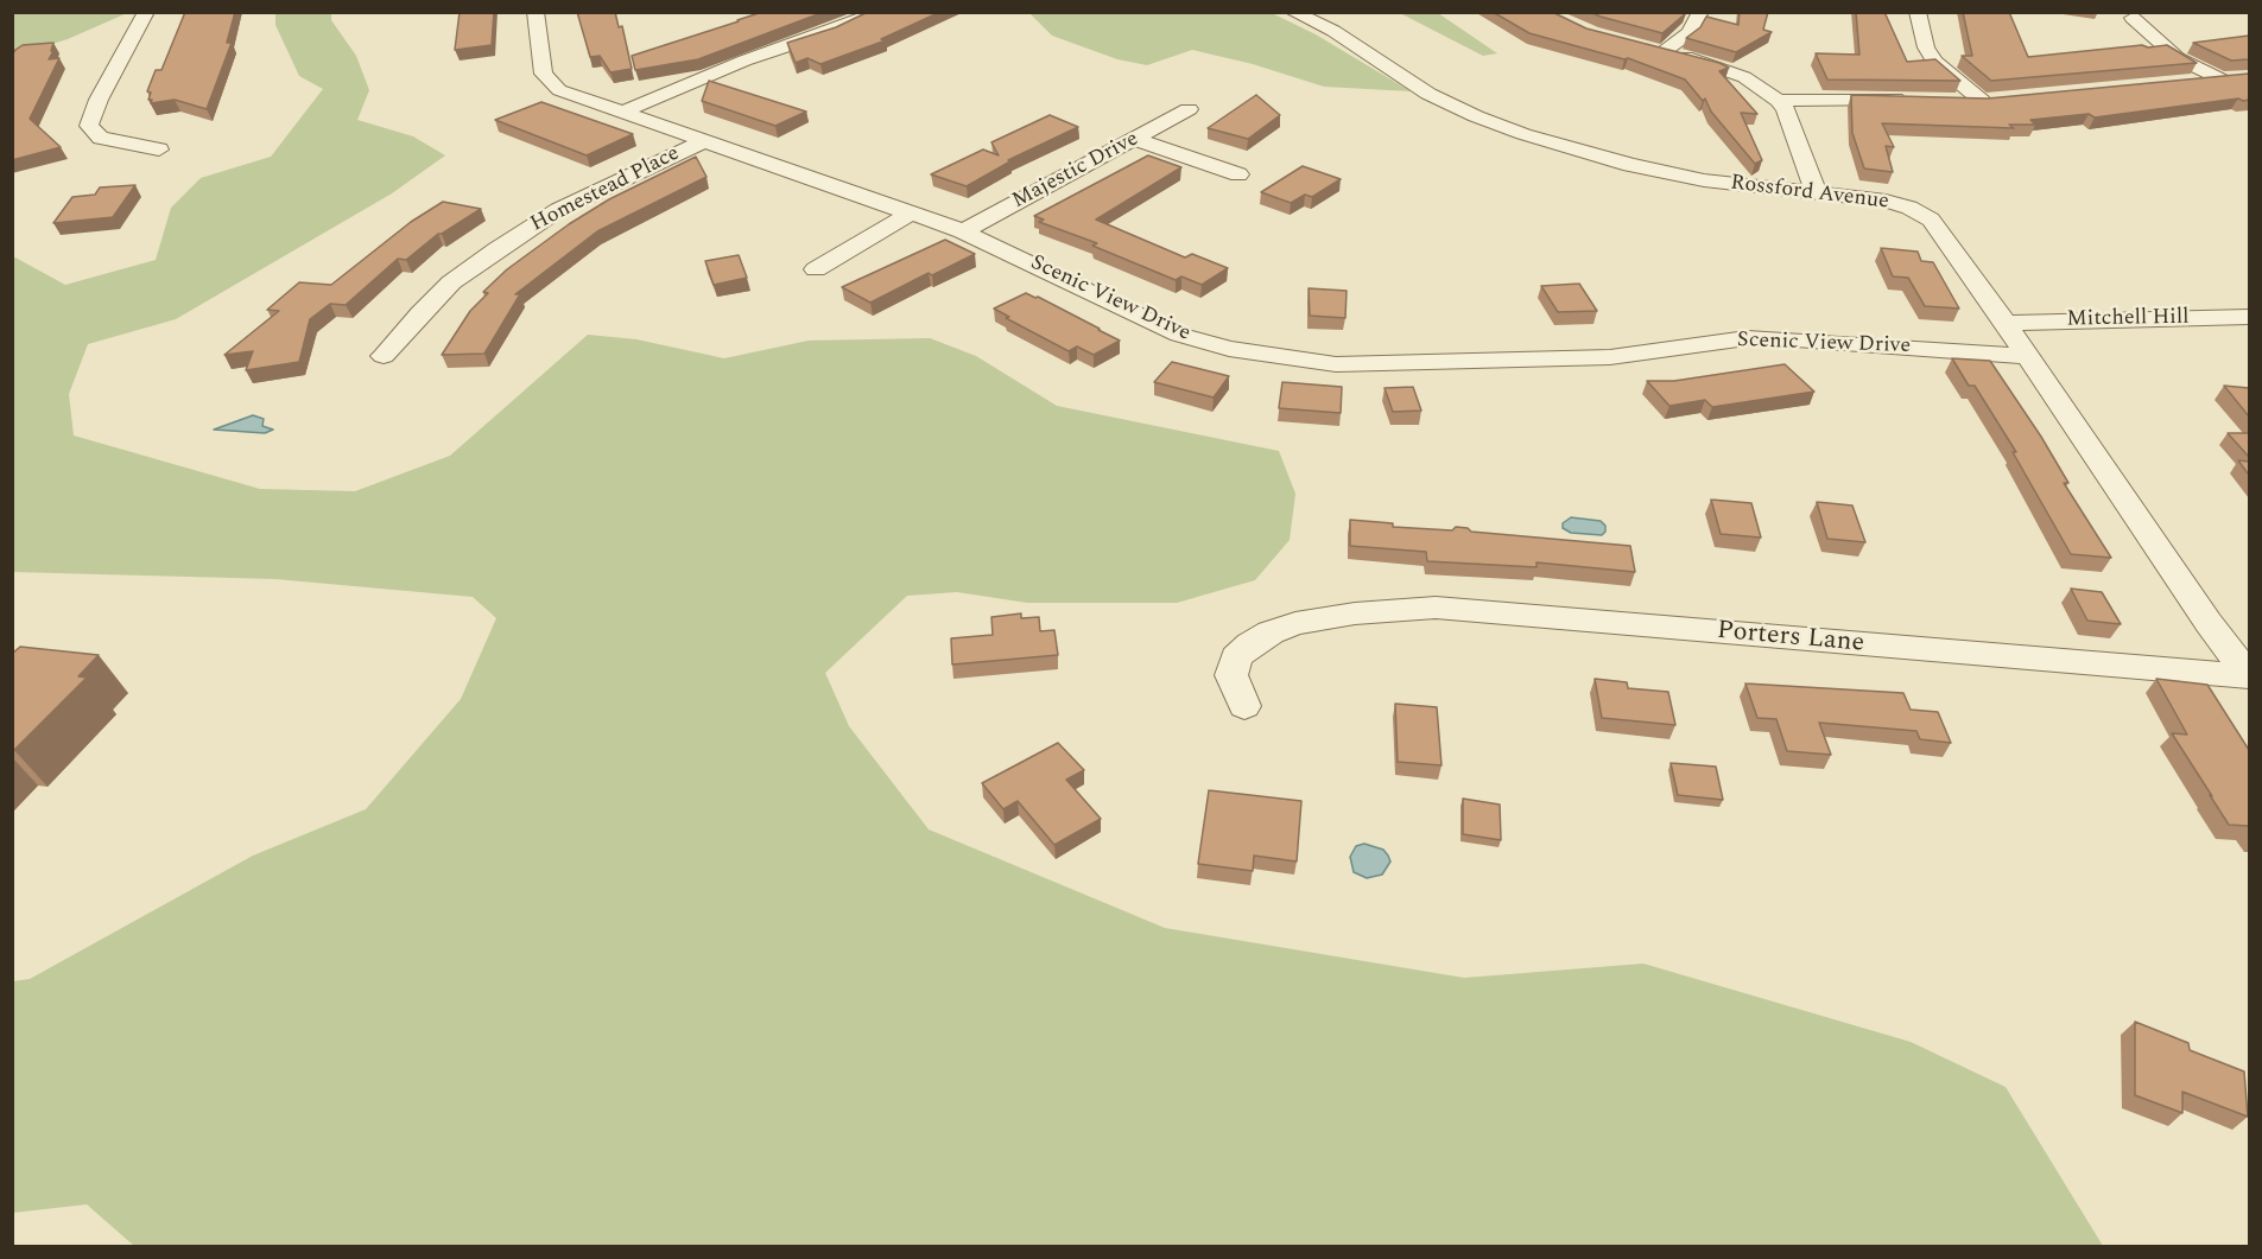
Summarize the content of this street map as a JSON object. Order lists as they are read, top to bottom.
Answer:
{
  "streets": {
    "street": [
      "Majestic Drive",
      "Homestead Place",
      "Rossford Avenue",
      "Scenic View Drive",
      "Mitchell Hill",
      "Porters Lane"
    ]
  },
  "crossings": [
    ["Majestic Drive", "Scenic View Drive"],
    ["Homestead Place", "Scenic View Drive"],
    ["Rossford Avenue", "Scenic View Drive"],
    ["Rossford Avenue", "Mitchell Hill"],
    ["Rossford Avenue", "Porters Lane"]
  ]
}
